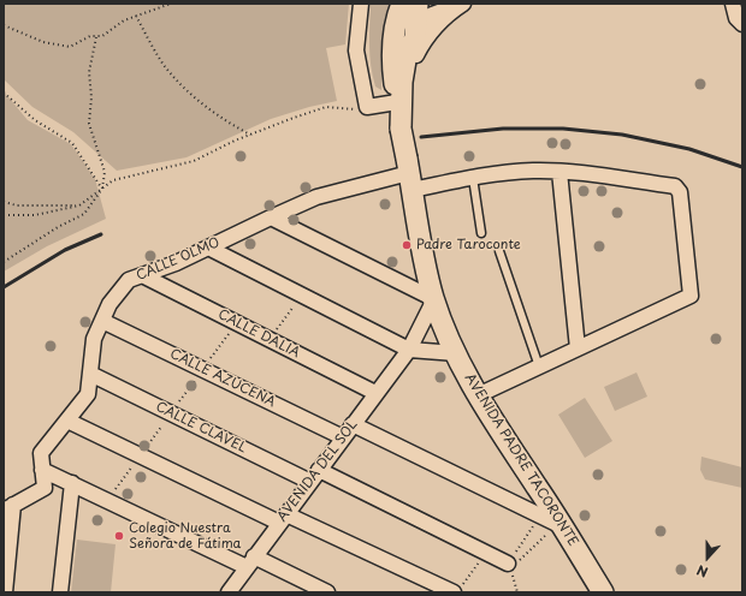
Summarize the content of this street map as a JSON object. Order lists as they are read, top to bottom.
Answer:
{
  "streets": {
    "main road": ["AVENIDA PADRE TACORONTE"],
    "street": [
      "CALLE OLMO",
      "CALLE DALIA",
      "CALLE AZUCENA",
      "CALLE CLAVEL",
      "AVENIDA DEL SOL"
    ]
  },
  "crossings": [
    ["CALLE OLMO", "CALLE DALIA"],
    ["CALLE OLMO", "CALLE AZUCENA"],
    ["CALLE OLMO", "CALLE CLAVEL"],
    ["CALLE OLMO", "AVENIDA PADRE TACORONTE"],
    ["CALLE DALIA", "AVENIDA DEL SOL"],
    ["CALLE AZUCENA", "AVENIDA DEL SOL"],
    ["CALLE CLAVEL", "AVENIDA DEL SOL"],
    ["AVENIDA PADRE TACORONTE", "AVENIDA DEL SOL"]
  ],
  "places": ["Padre Taroconte", "Colegio Nuestra Señora de Fátima"],
  "north": "bottom"
}
